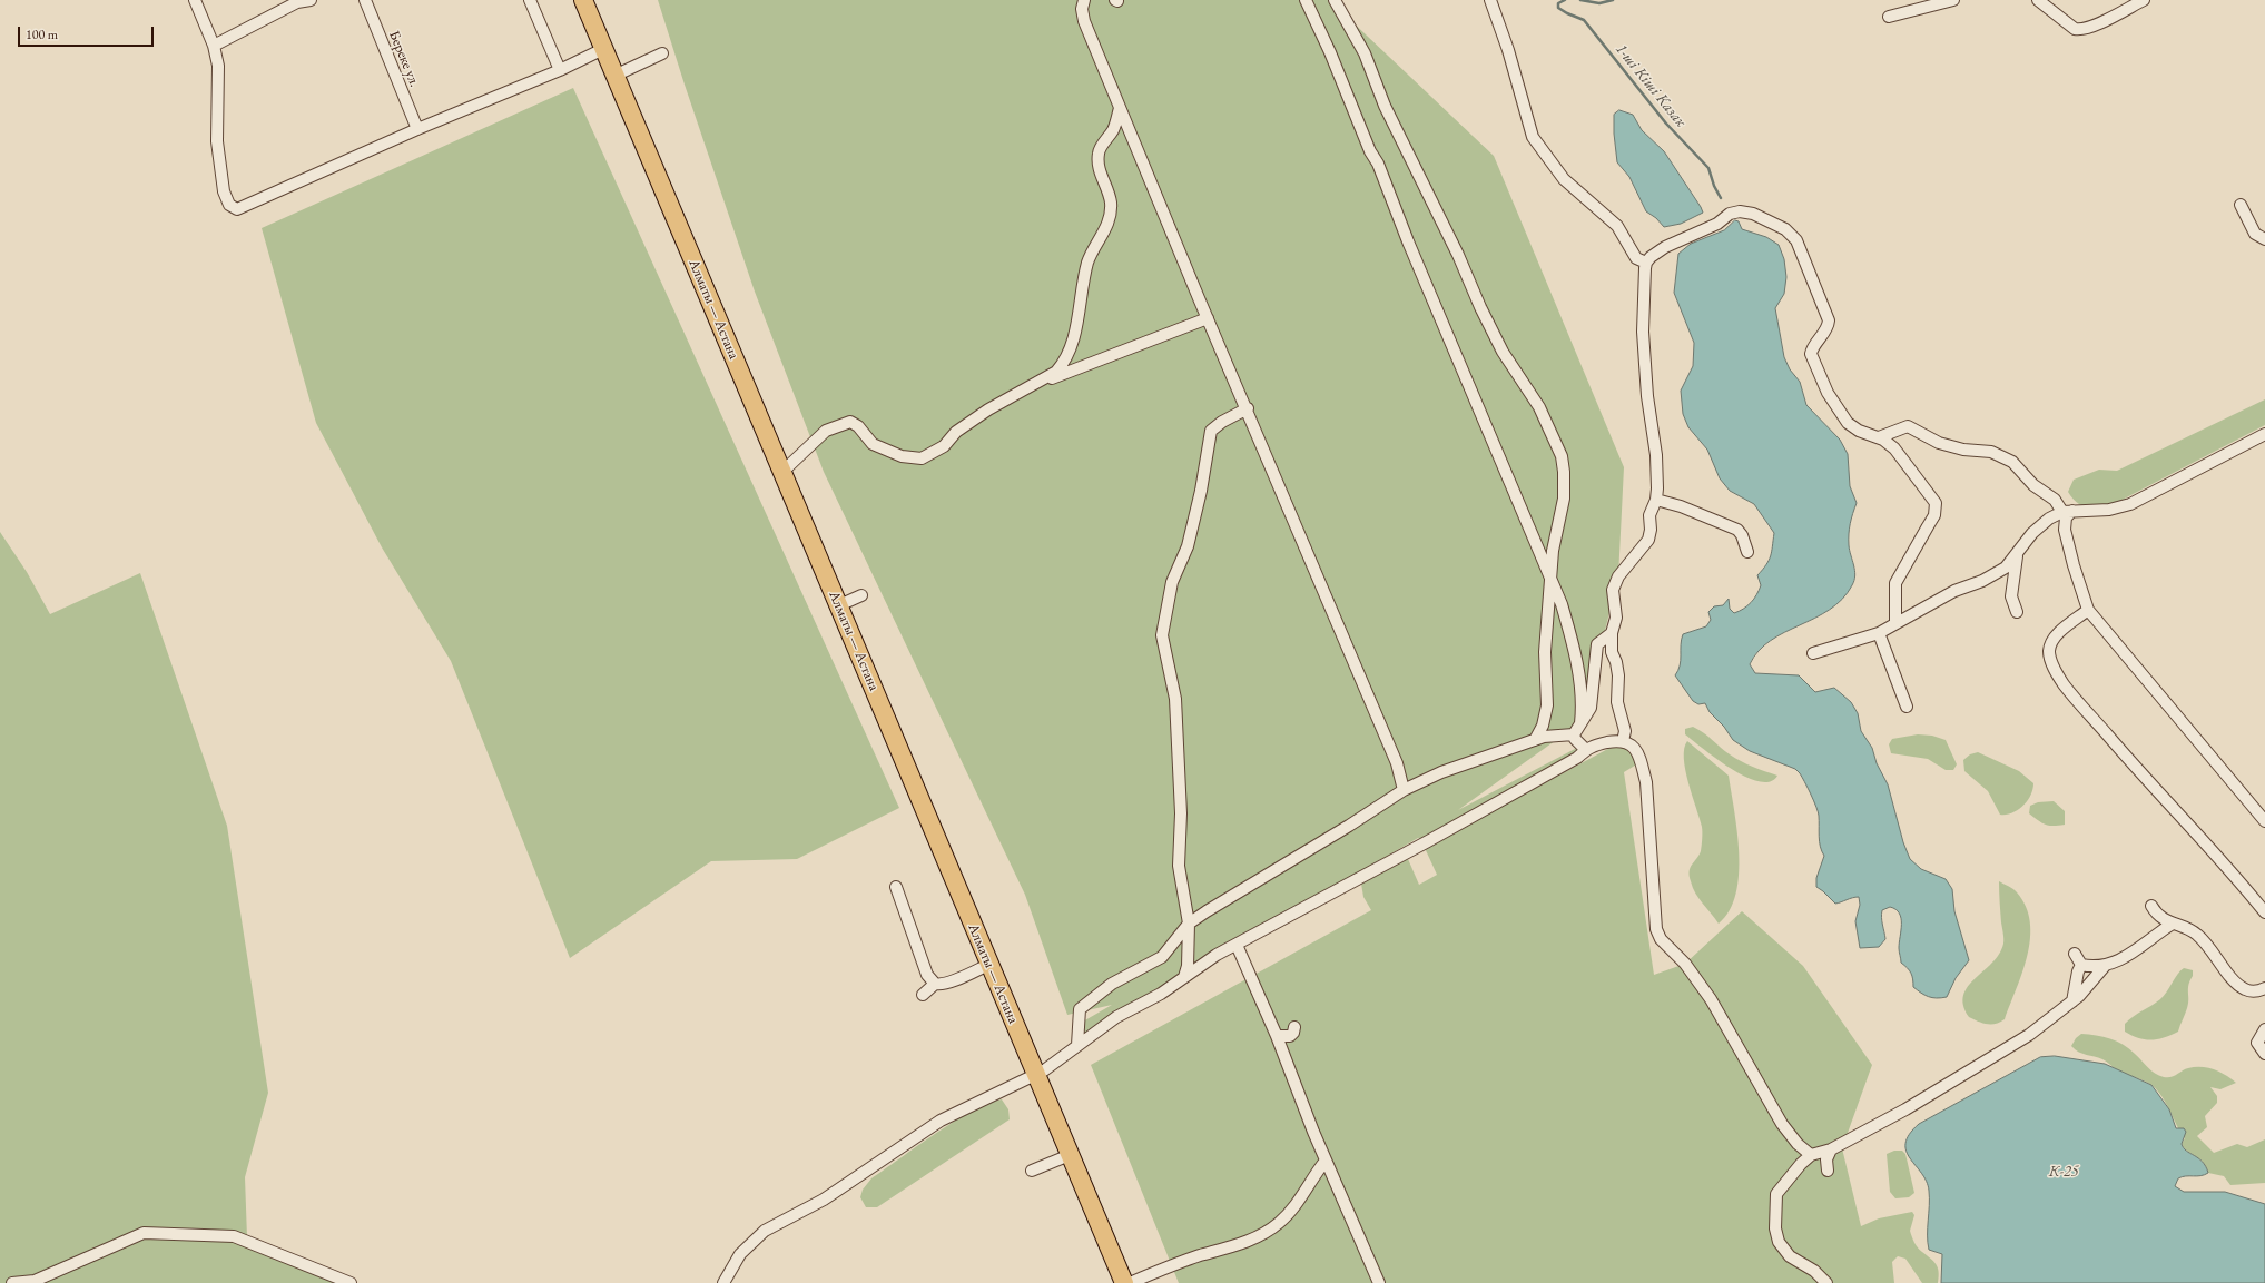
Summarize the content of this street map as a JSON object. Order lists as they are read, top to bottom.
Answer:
{
  "streets": {
    "highway": ["Алматы — Астана"],
    "street": ["Береке ул."]
  },
  "water": ["1-ші Кіші Казак", "К-25"],
  "scale_bar": "100 m"
}
